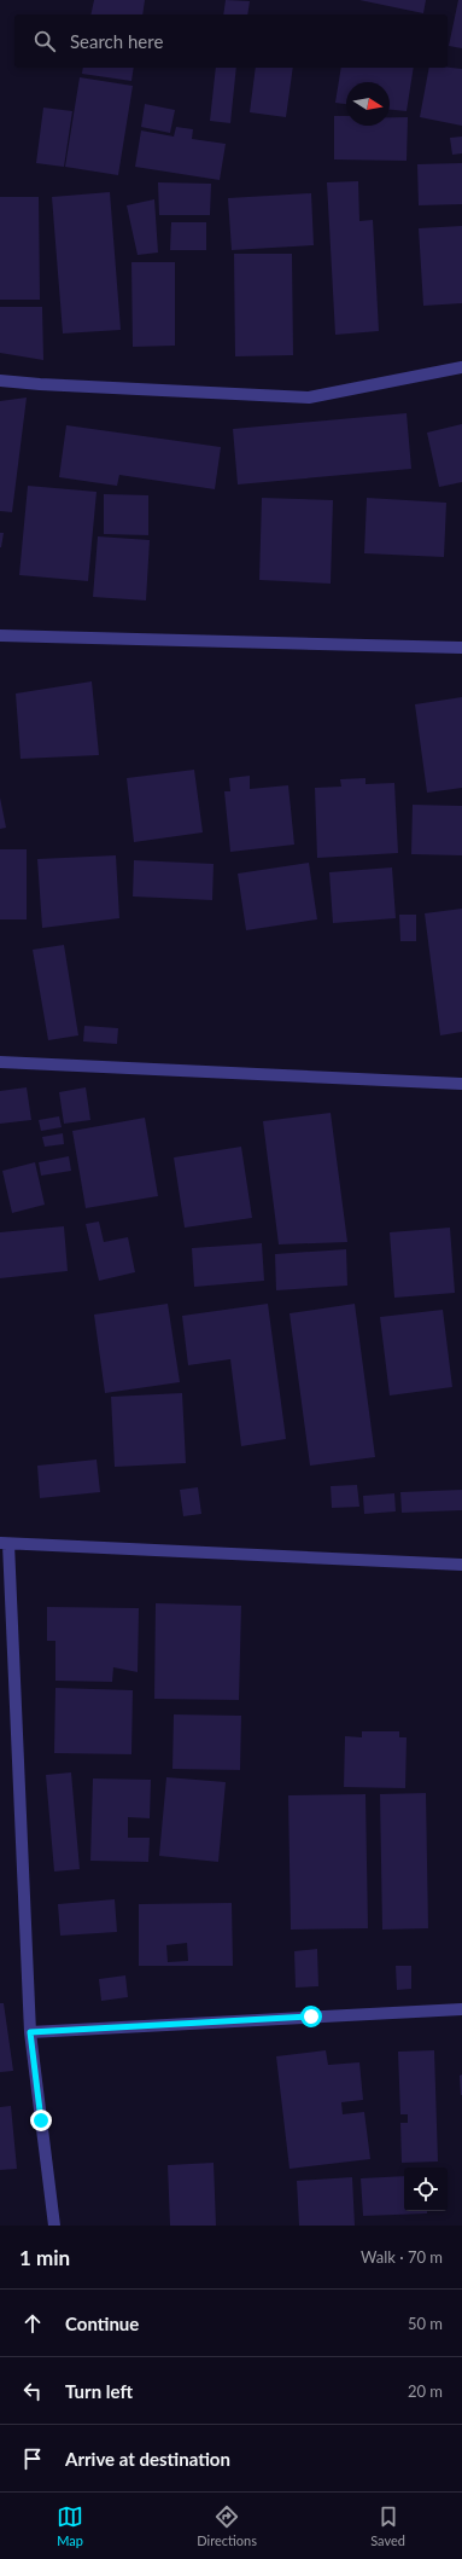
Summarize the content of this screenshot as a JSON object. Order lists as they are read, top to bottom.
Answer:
{
  "north": "right",
  "page": {
    "search": "Search here",
    "heading": ["1 min", "Walk · 70 m"],
    "list": [
      ["Continue", "50 m"],
      ["Turn left", "20 m"],
      "Arrive at destination"
    ],
    "nav": ["Map", "Directions", "Saved"]
  }
}
